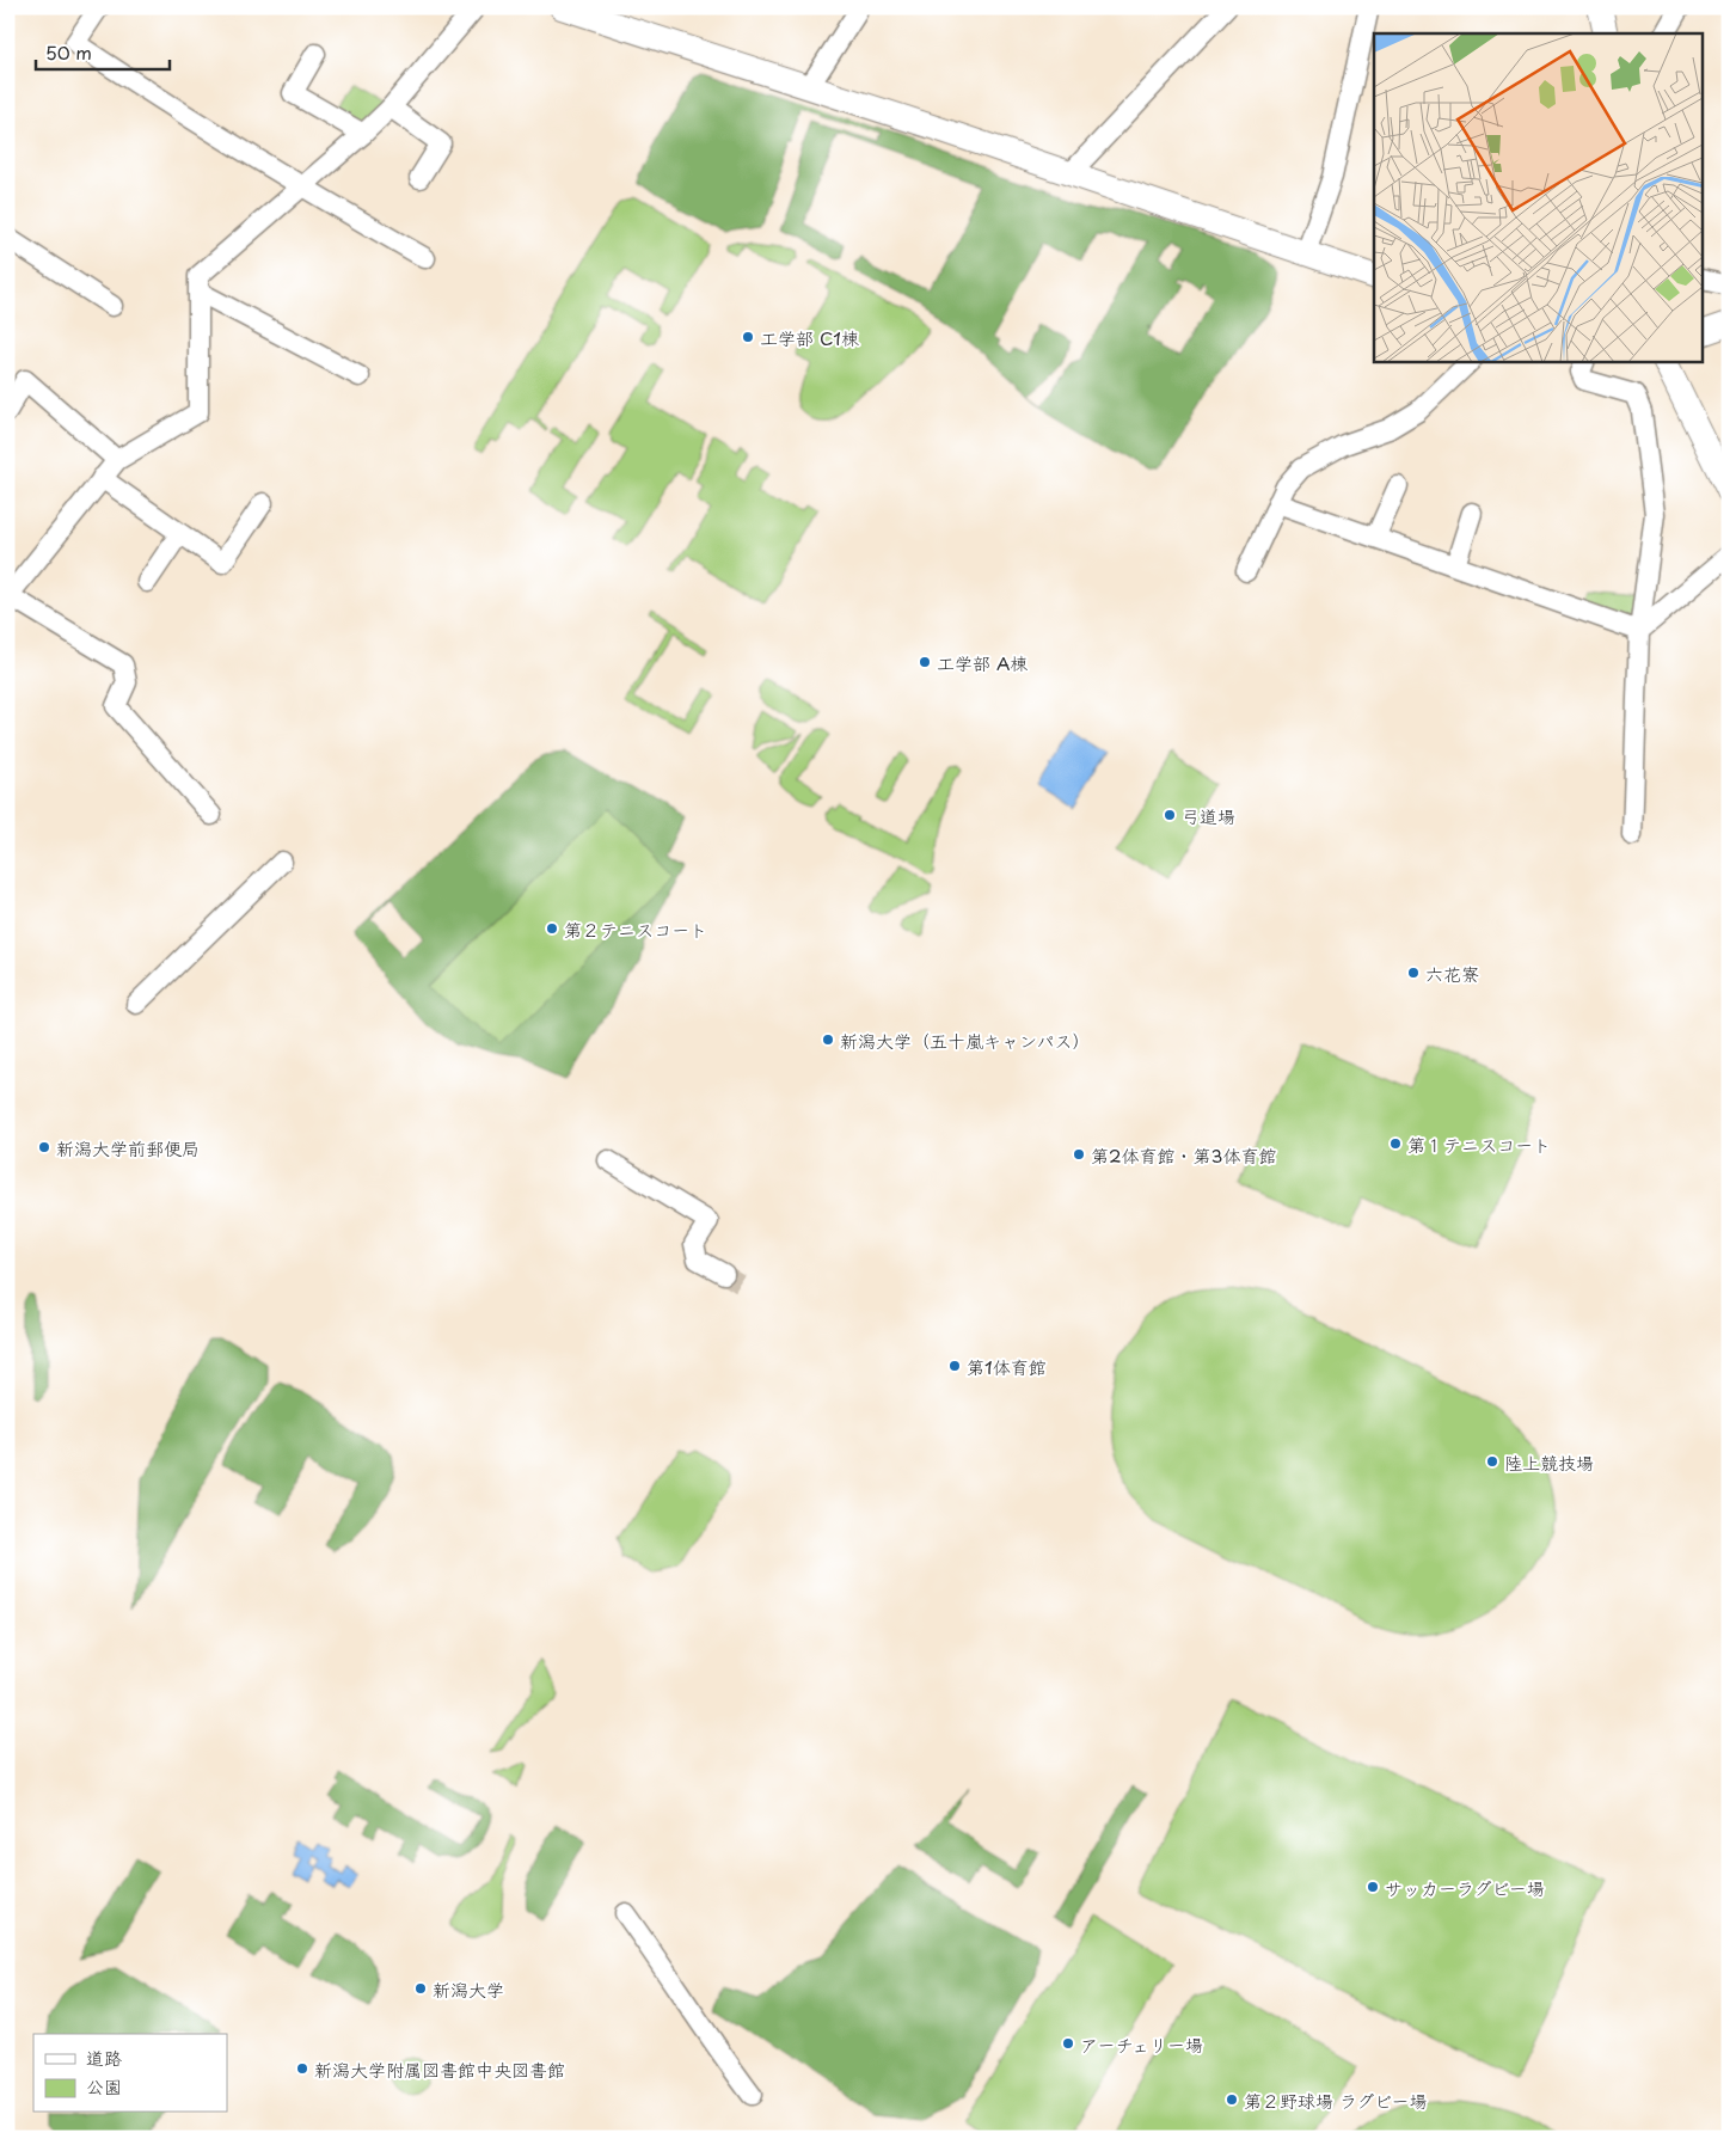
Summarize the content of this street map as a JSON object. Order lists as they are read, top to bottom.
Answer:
{
  "places": [
    "工学部 C1棟",
    "工学部 A棟",
    "弓道場",
    "第２テニスコート",
    "六花寮",
    "新潟大学（五十嵐キャンパス）",
    "第１テニスコート",
    "新潟大学前郵便局",
    "第2体育館・第3体育館",
    "第1体育館",
    "陸上競技場",
    "サッカーラグビー場",
    "新潟大学",
    "アーチェリー場",
    "新潟大学附属図書館中央図書館",
    "第２野球場 ラグビー場"
  ],
  "legend": ["道路", "公園"],
  "scale_bar": "50 m"
}
